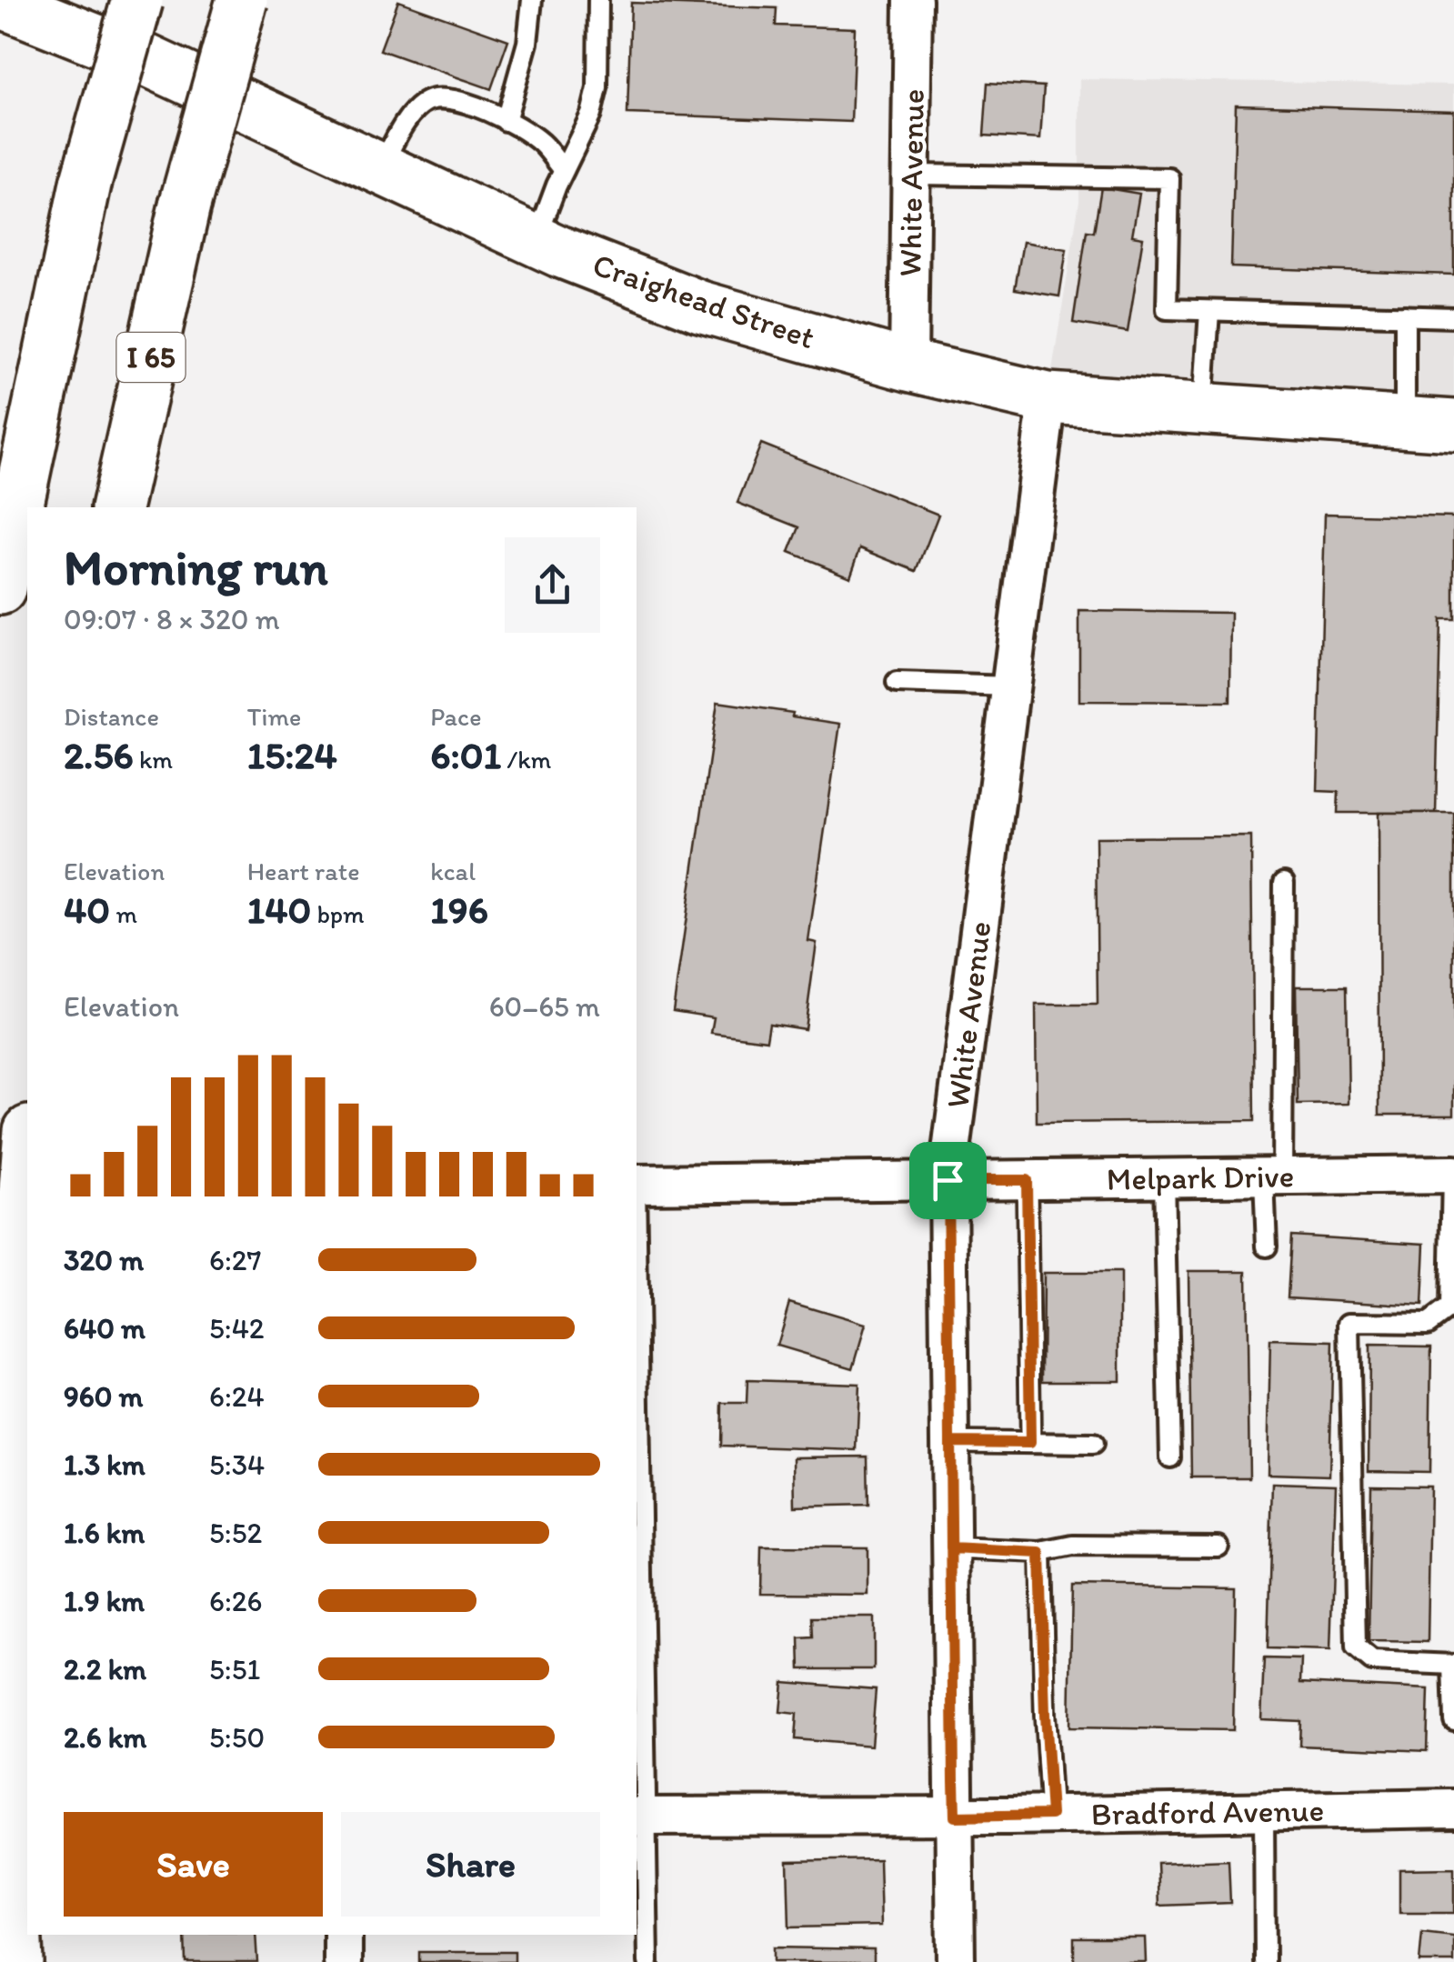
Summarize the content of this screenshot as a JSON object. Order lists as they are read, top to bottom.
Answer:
{
  "streets": {
    "main road": ["Craighead Street", "I 65"],
    "street": ["White Avenue", "Melpark Drive", "Bradford Avenue"]
  },
  "crossings": [
    ["White Avenue", "Craighead Street"],
    ["White Avenue", "Melpark Drive"],
    ["White Avenue", "Bradford Avenue"]
  ],
  "page": {
    "heading": ["Morning run", "09:07 · 8 × 320 m"],
    "stats": [
      ["Distance", "2.56 km"],
      ["Time", "15:24"],
      ["Pace", "6:01 /km"],
      ["Elevation", "40 m"],
      ["Heart rate", "140 bpm"],
      ["kcal", "196"]
    ],
    "chart": ["Elevation", "60–65 m"],
    "list": [
      {
        "name": "320 m",
        "note": "6:27"
      },
      {
        "name": "640 m",
        "note": "5:42"
      },
      {
        "name": "960 m",
        "note": "6:24"
      },
      {
        "name": "1.3 km",
        "note": "5:34"
      },
      {
        "name": "1.6 km",
        "note": "5:52"
      },
      {
        "name": "1.9 km",
        "note": "6:26"
      },
      {
        "name": "2.2 km",
        "note": "5:51"
      },
      {
        "name": "2.6 km",
        "note": "5:50"
      }
    ],
    "buttons": ["Save", "Share"]
  }
}
